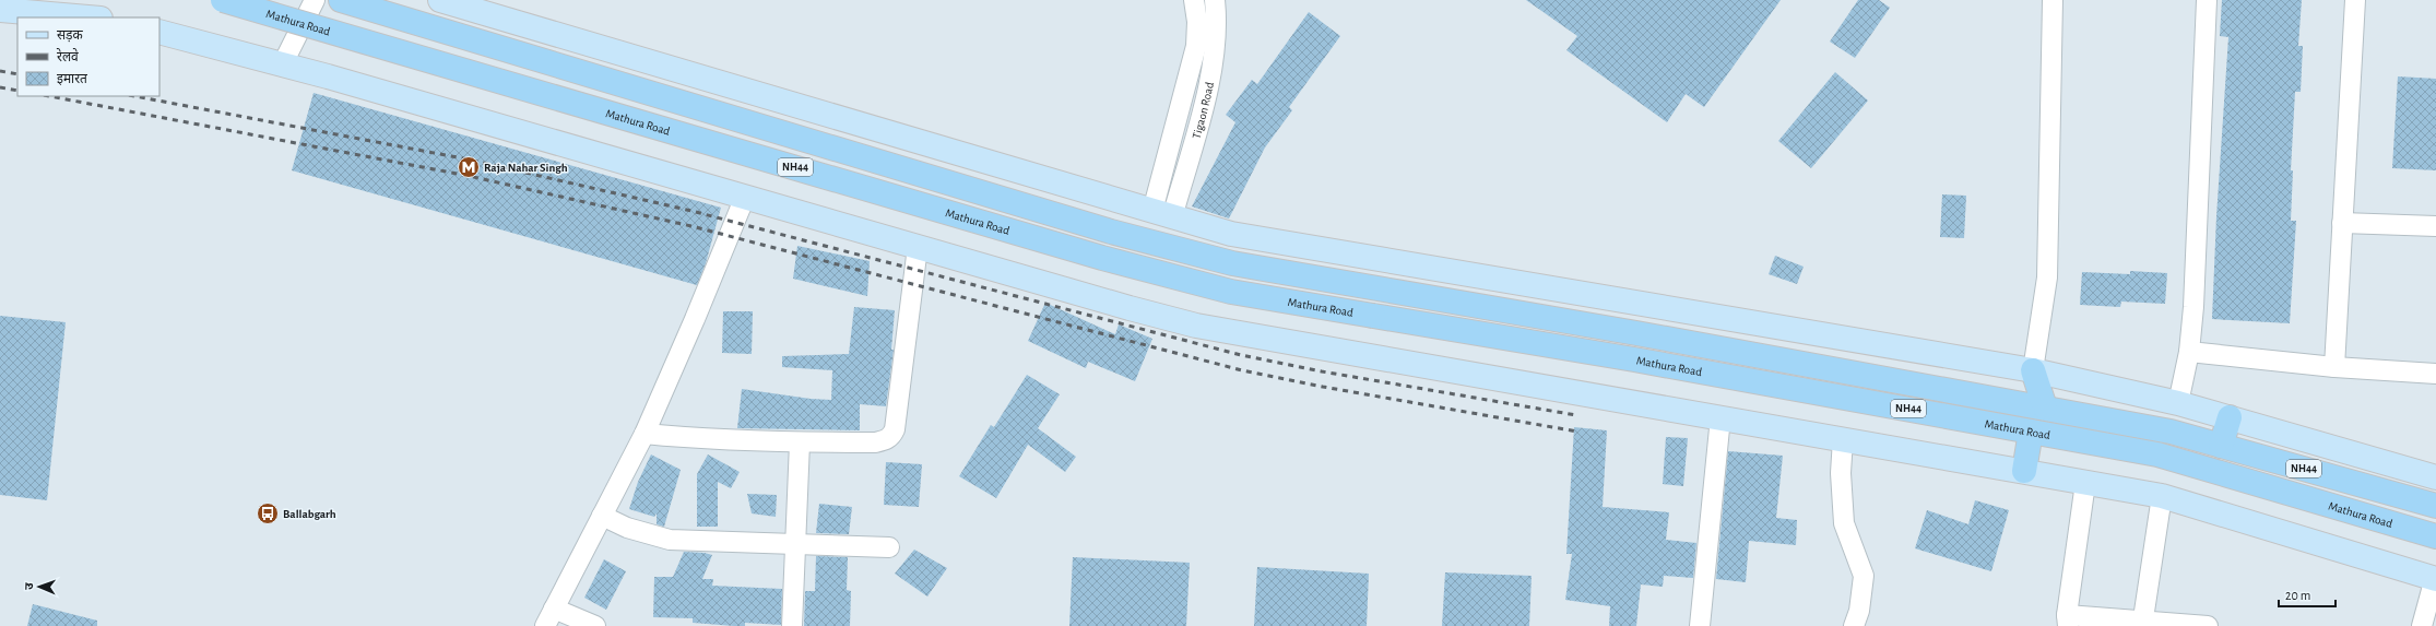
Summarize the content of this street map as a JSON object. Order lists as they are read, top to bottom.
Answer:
{
  "streets": {
    "highway": ["Mathura Road", "NH44"],
    "street": ["Tigaon Road"]
  },
  "places": {
    "metro station": ["Raja Nahar Singh"],
    "bus stop": ["Ballabgarh"]
  },
  "legend": ["सड़क", "रेलवे", "इमारत"],
  "scale_bar": "20 m",
  "north": "left"
}
